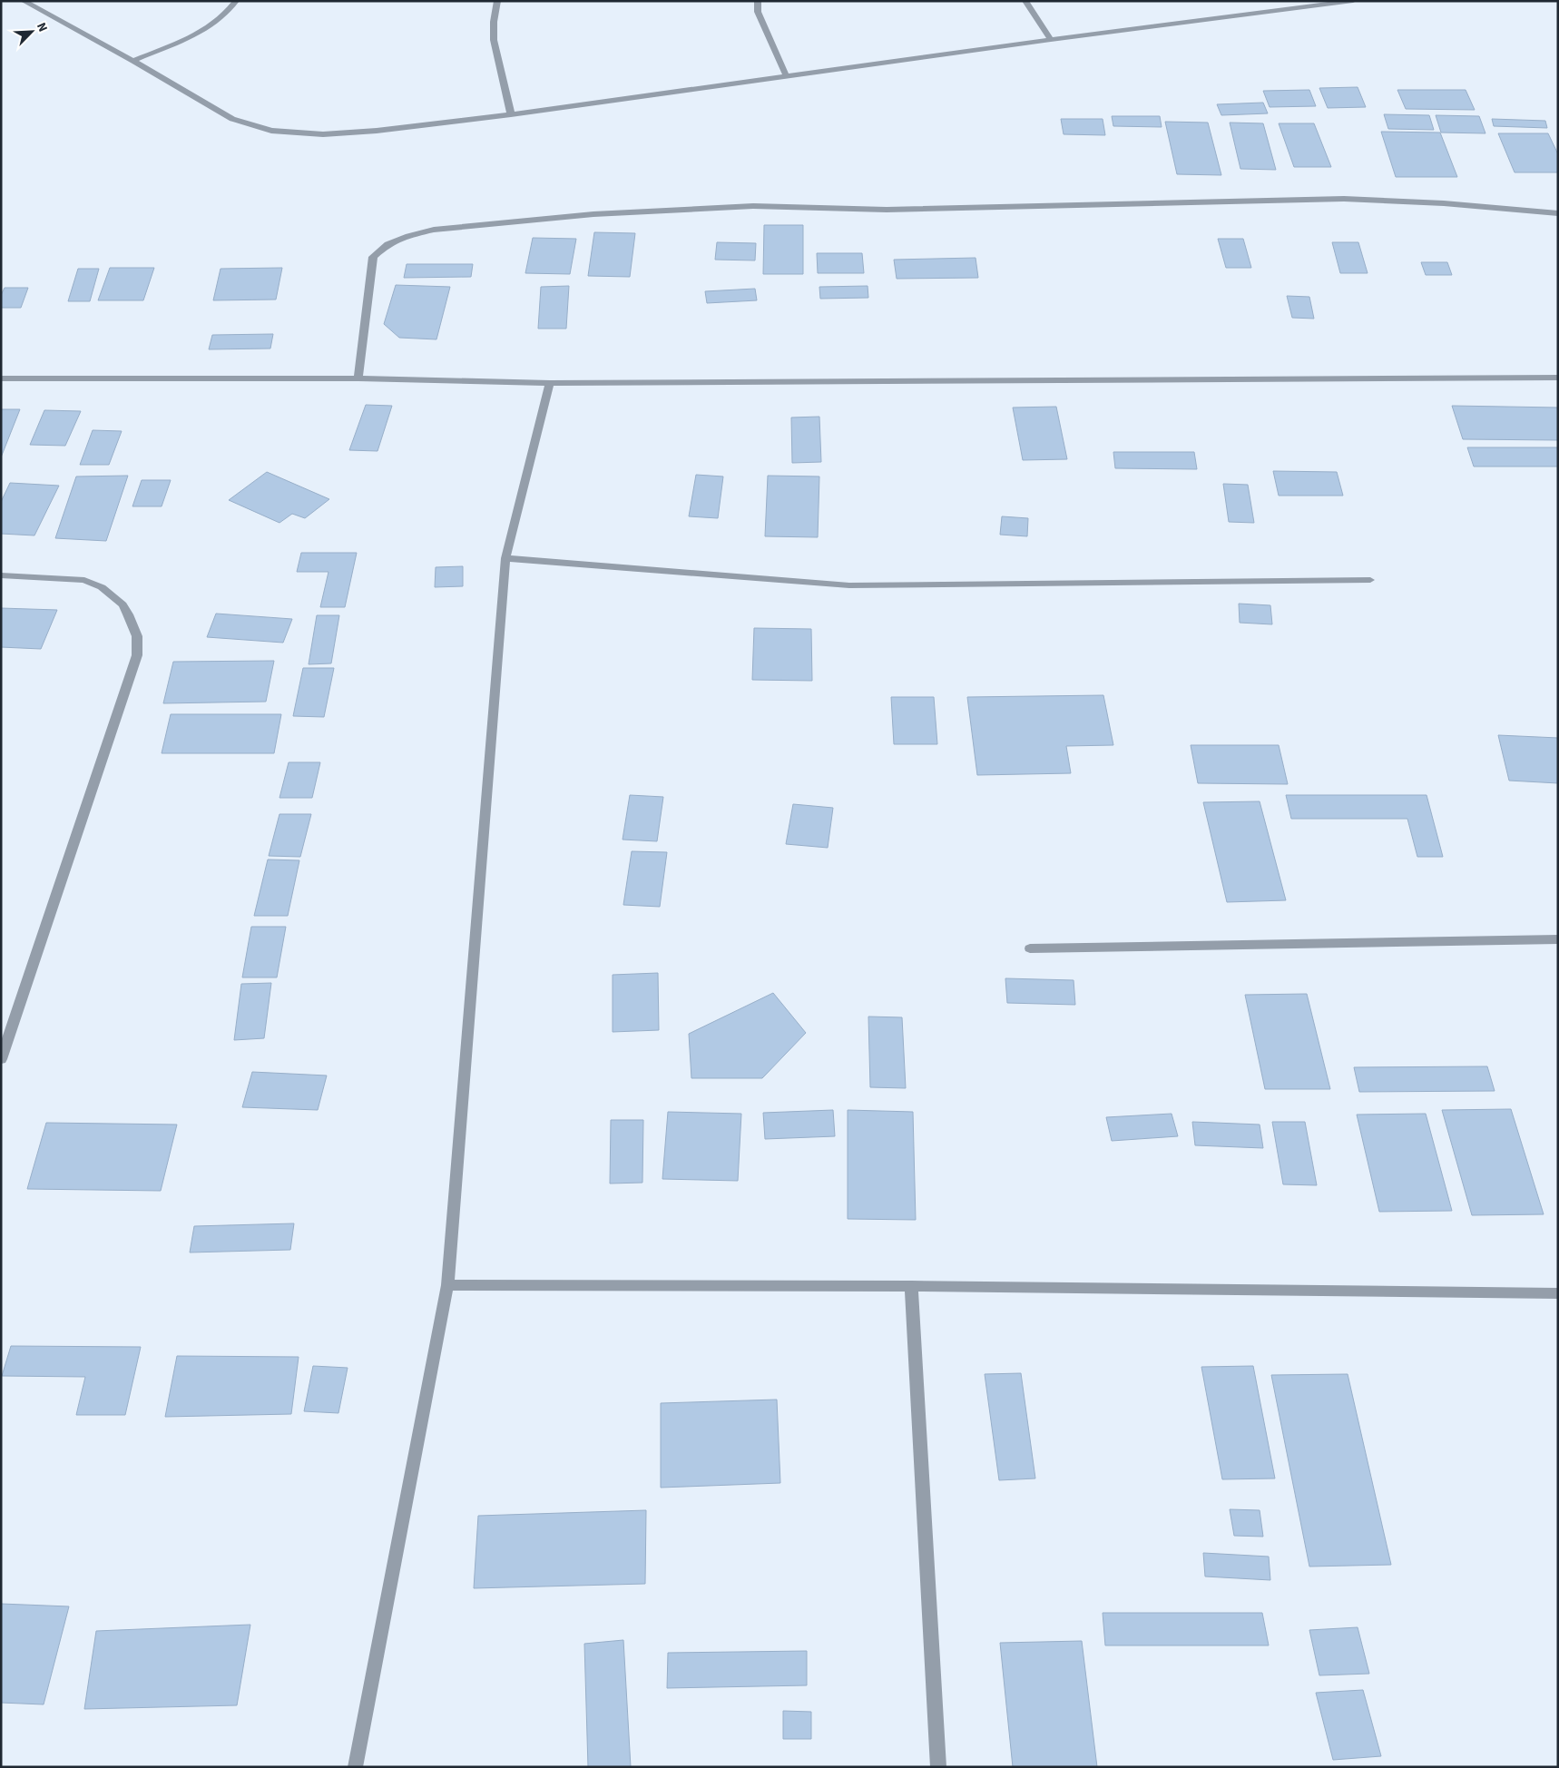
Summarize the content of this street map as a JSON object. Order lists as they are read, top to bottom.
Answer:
{
  "north": "top right"
}
